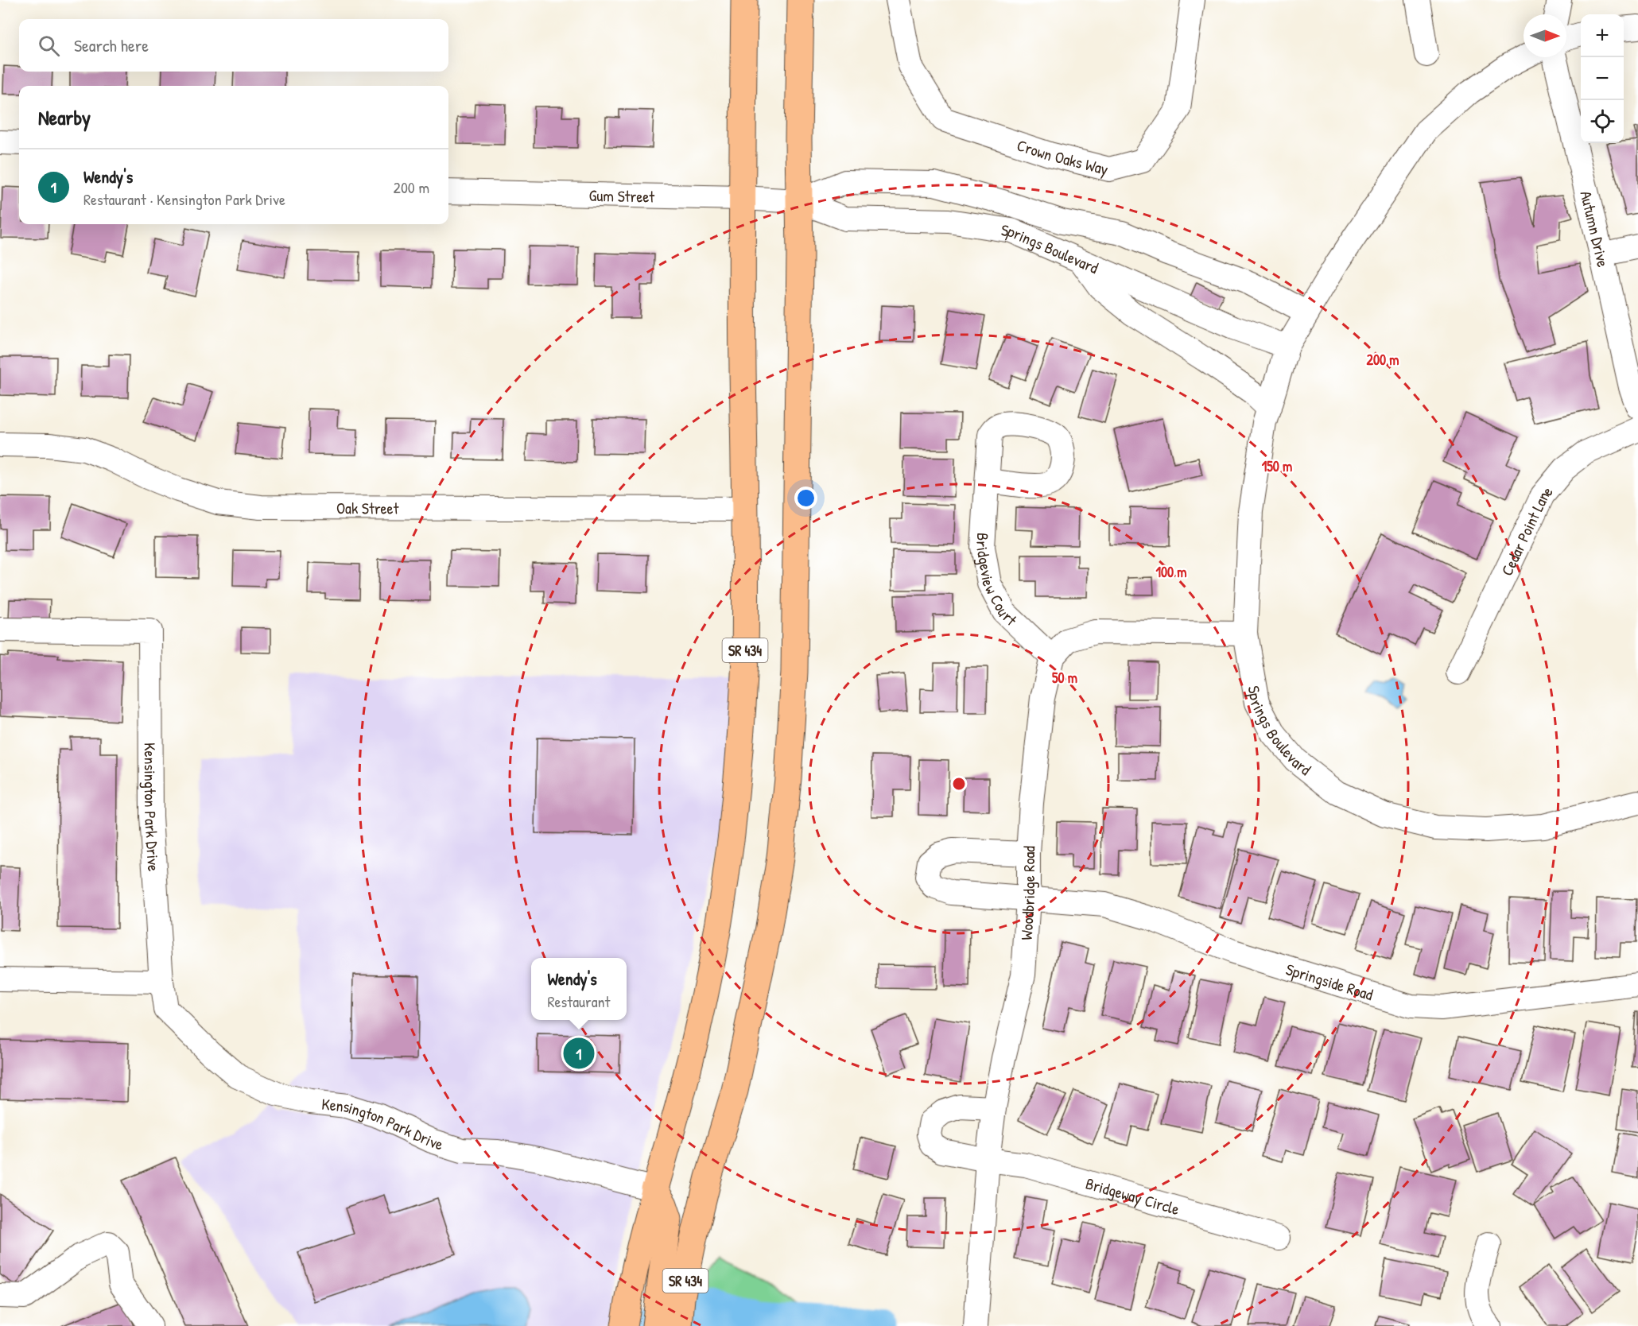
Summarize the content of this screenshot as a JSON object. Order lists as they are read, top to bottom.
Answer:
{
  "streets": {
    "main road": ["SR 434"],
    "street": [
      "Crown Oaks Way",
      "Gum Street",
      "Autumn Drive",
      "Springs Boulevard",
      "Oak Street",
      "Cedar Point Lane",
      "Bridgeview Court",
      "Kensington Park Drive",
      "Woodbridge Road",
      "Springside Road",
      "Bridgeway Circle"
    ]
  },
  "crossings": [
    ["Gum Street", "Springs Boulevard"],
    ["Gum Street", "SR 434"],
    ["Springs Boulevard", "SR 434"],
    ["Springs Boulevard", "Woodbridge Road"],
    ["Oak Street", "SR 434"],
    ["Bridgeview Court", "Woodbridge Road"],
    ["SR 434", "Kensington Park Drive"],
    ["Woodbridge Road", "Springside Road"],
    ["Woodbridge Road", "Bridgeway Circle"]
  ],
  "north": "right",
  "page": {
    "map_buttons": ["+", "−"],
    "search": "Search here",
    "heading": "Nearby",
    "list": [
      {
        "mark": "1",
        "name": "Wendy's",
        "note": "Restaurant · Kensington Park Drive",
        "value": "200 m"
      }
    ],
    "popup": ["Wendy's", "Restaurant"],
    "pins": "1"
  },
  "rings": [
    "200 m",
    "150 m",
    "100 m",
    "50 m"
  ]
}
